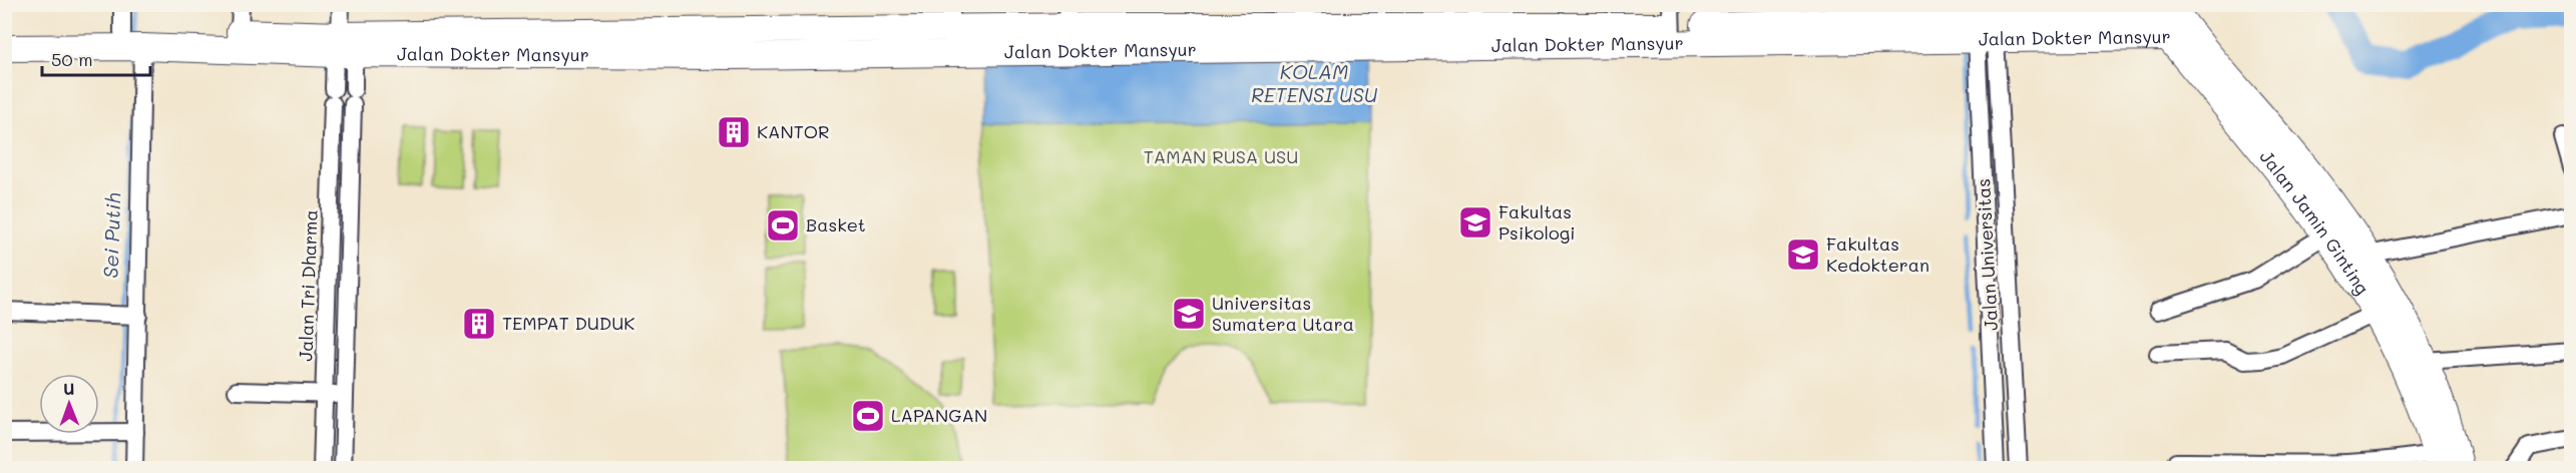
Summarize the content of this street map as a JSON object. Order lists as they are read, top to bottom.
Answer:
{
  "streets": {
    "main road": ["Jalan Dokter Mansyur", "Jalan Jamin Ginting"],
    "street": ["Jalan Universitas", "Jalan Tri Dharma"]
  },
  "crossings": [
    ["Jalan Dokter Mansyur", "Jalan Jamin Ginting"],
    ["Jalan Dokter Mansyur", "Jalan Universitas"],
    ["Jalan Dokter Mansyur", "Jalan Tri Dharma"]
  ],
  "water": ["KOLAM RETENSI USU", "Sei Putih"],
  "parks": ["TAMAN RUSA USU"],
  "places": {
    "building": ["KANTOR", "TEMPAT DUDUK"],
    "school or university": ["Fakultas Psikologi", "Fakultas Kedokteran", "Universitas Sumatera Utara"],
    "sports": ["Basket", "LAPANGAN"]
  },
  "scale_bar": "50 m",
  "north": "top"
}
